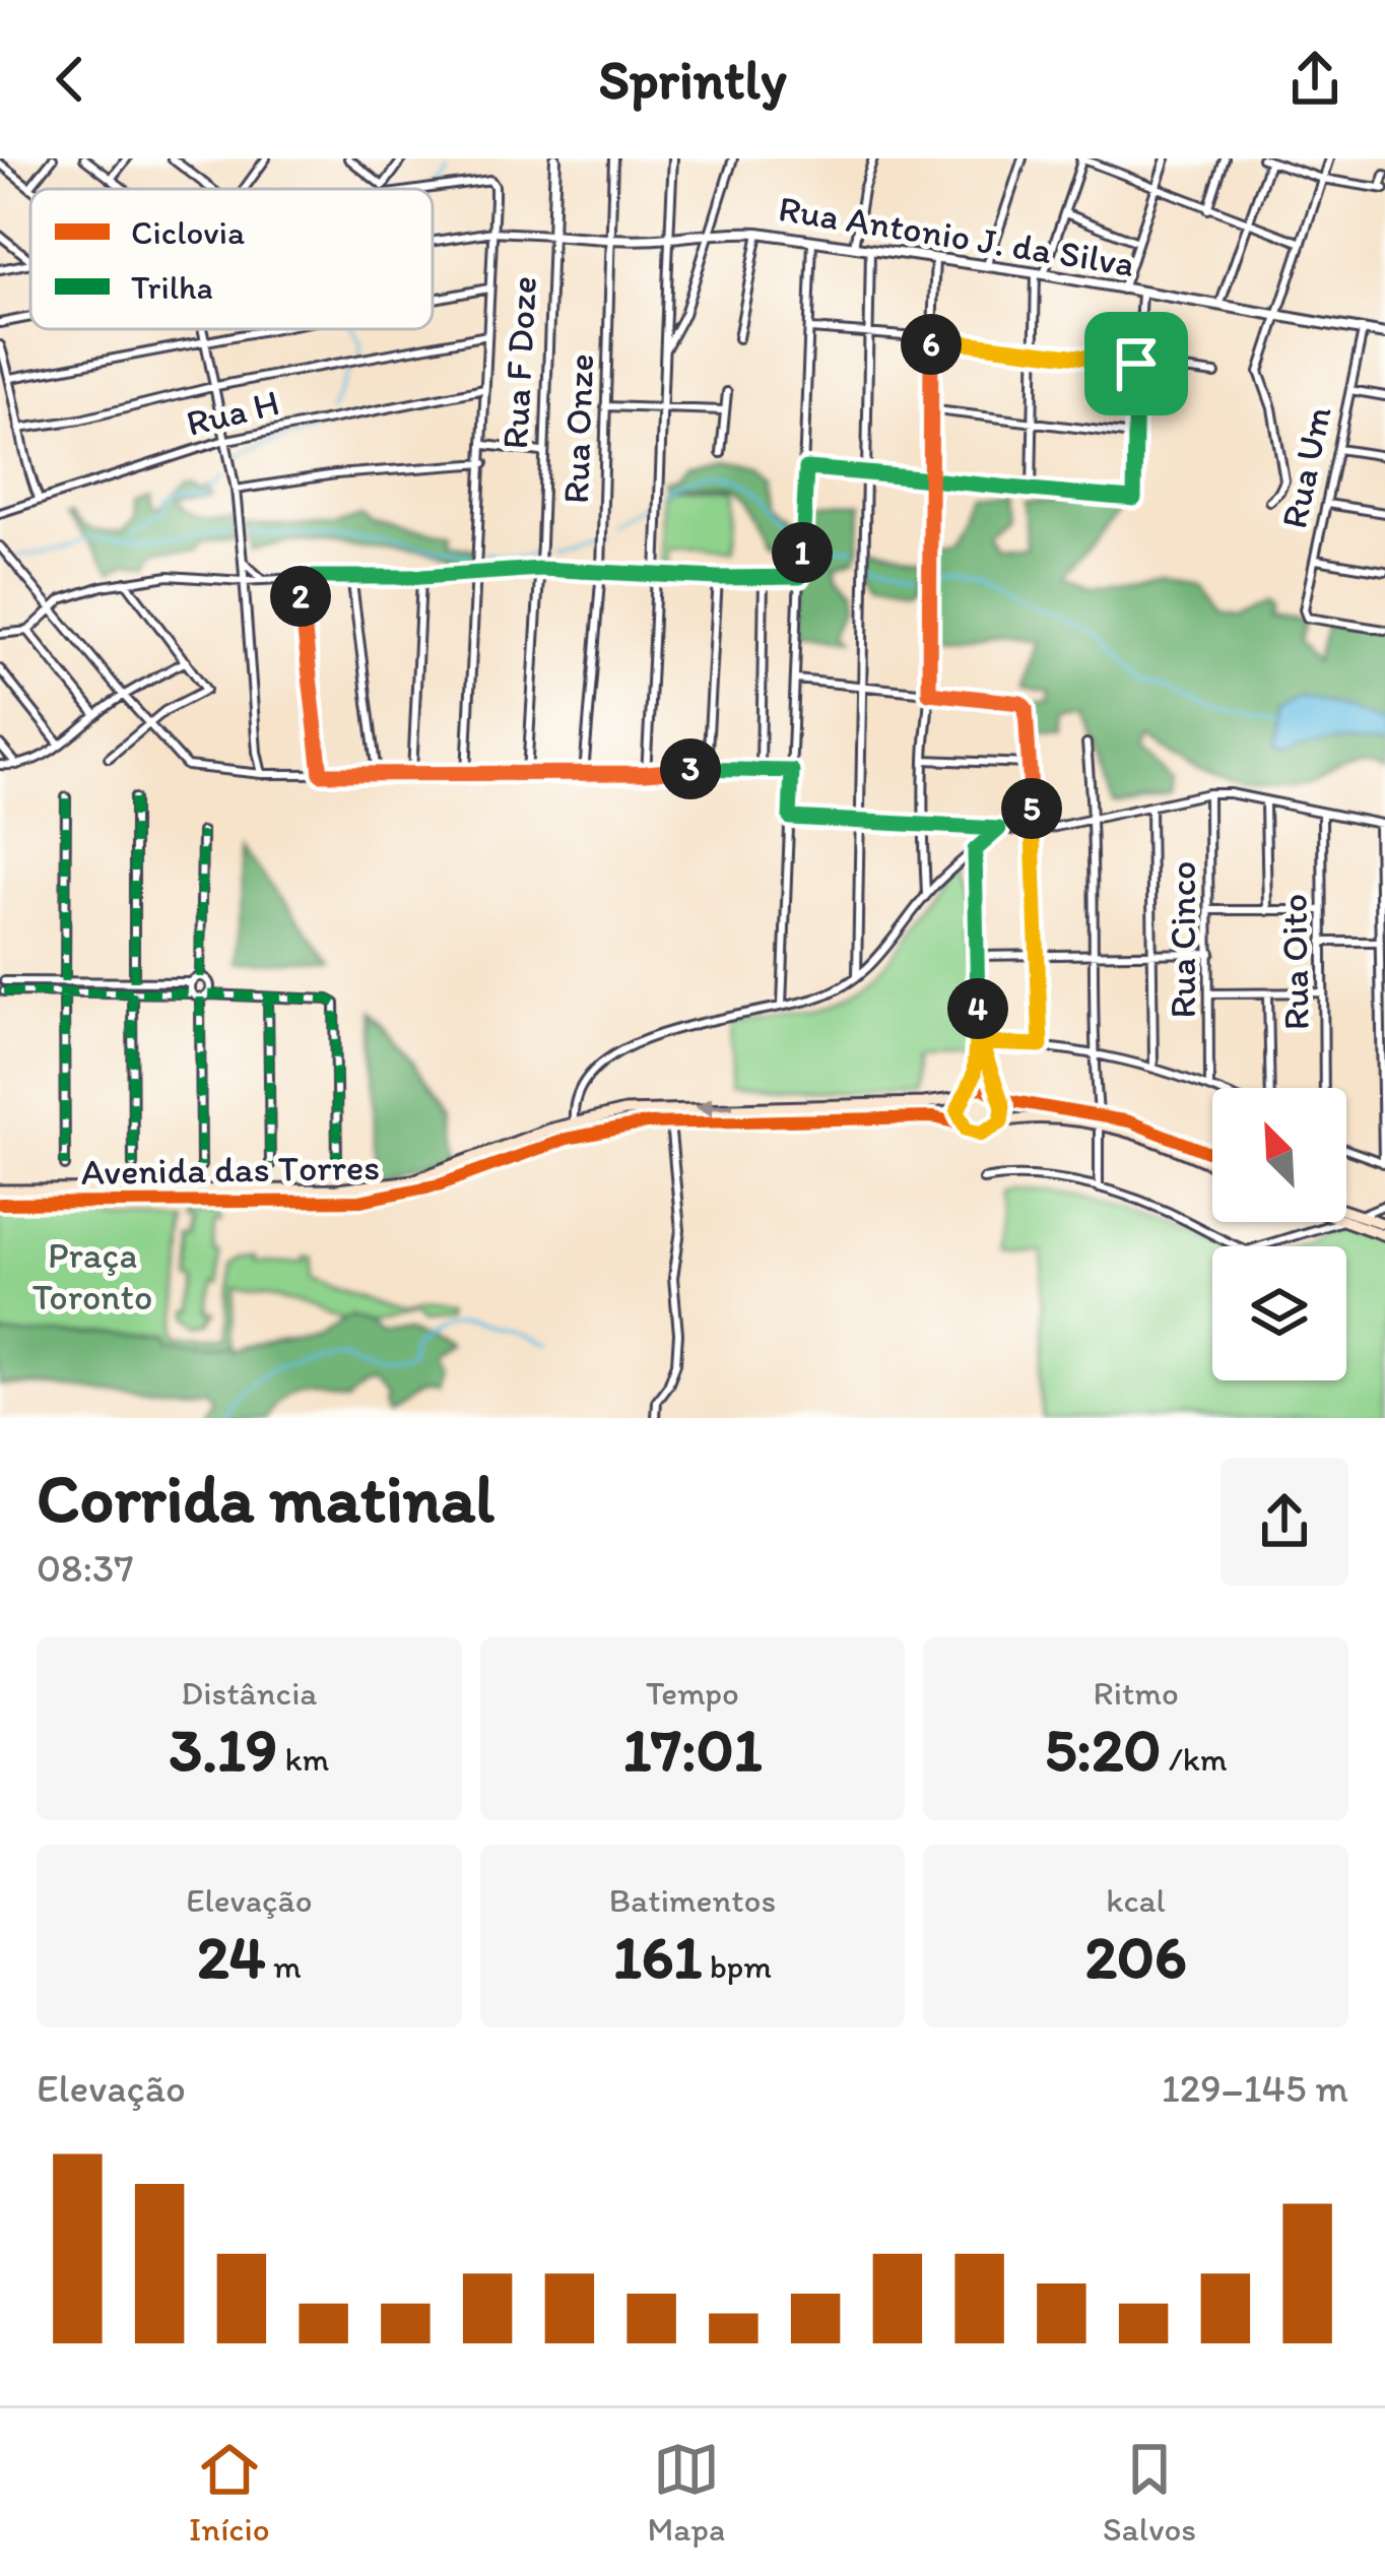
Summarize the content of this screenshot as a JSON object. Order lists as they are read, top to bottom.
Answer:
{
  "streets": {
    "main road": ["Avenida das Torres"],
    "street": [
      "Rua Antonio J. da Silva",
      "Rua F Doze",
      "Rua H",
      "Rua Onze",
      "Rua Um",
      "Rua Cinco",
      "Rua Oito"
    ]
  },
  "crossings": [
    ["Rua Antonio J. da Silva", "Rua F Doze"],
    ["Rua Antonio J. da Silva", "Rua Onze"],
    ["Rua Antonio J. da Silva", "Rua Um"]
  ],
  "parks": ["Praça Toronto"],
  "legend": ["Ciclovia", "Trilha"],
  "north": "top left",
  "page": {
    "header": "Sprintly",
    "pins": [
      "6",
      "1",
      "2",
      "3",
      "5",
      "4"
    ],
    "heading": ["Corrida matinal", "08:37"],
    "stats": [
      ["Distância", "3.19 km"],
      ["Tempo", "17:01"],
      ["Ritmo", "5:20 /km"],
      ["Elevação", "24 m"],
      ["Batimentos", "161 bpm"],
      ["kcal", "206"]
    ],
    "chart": ["Elevação", "129–145 m"],
    "tabs": ["Início", "Mapa", "Salvos"]
  }
}
